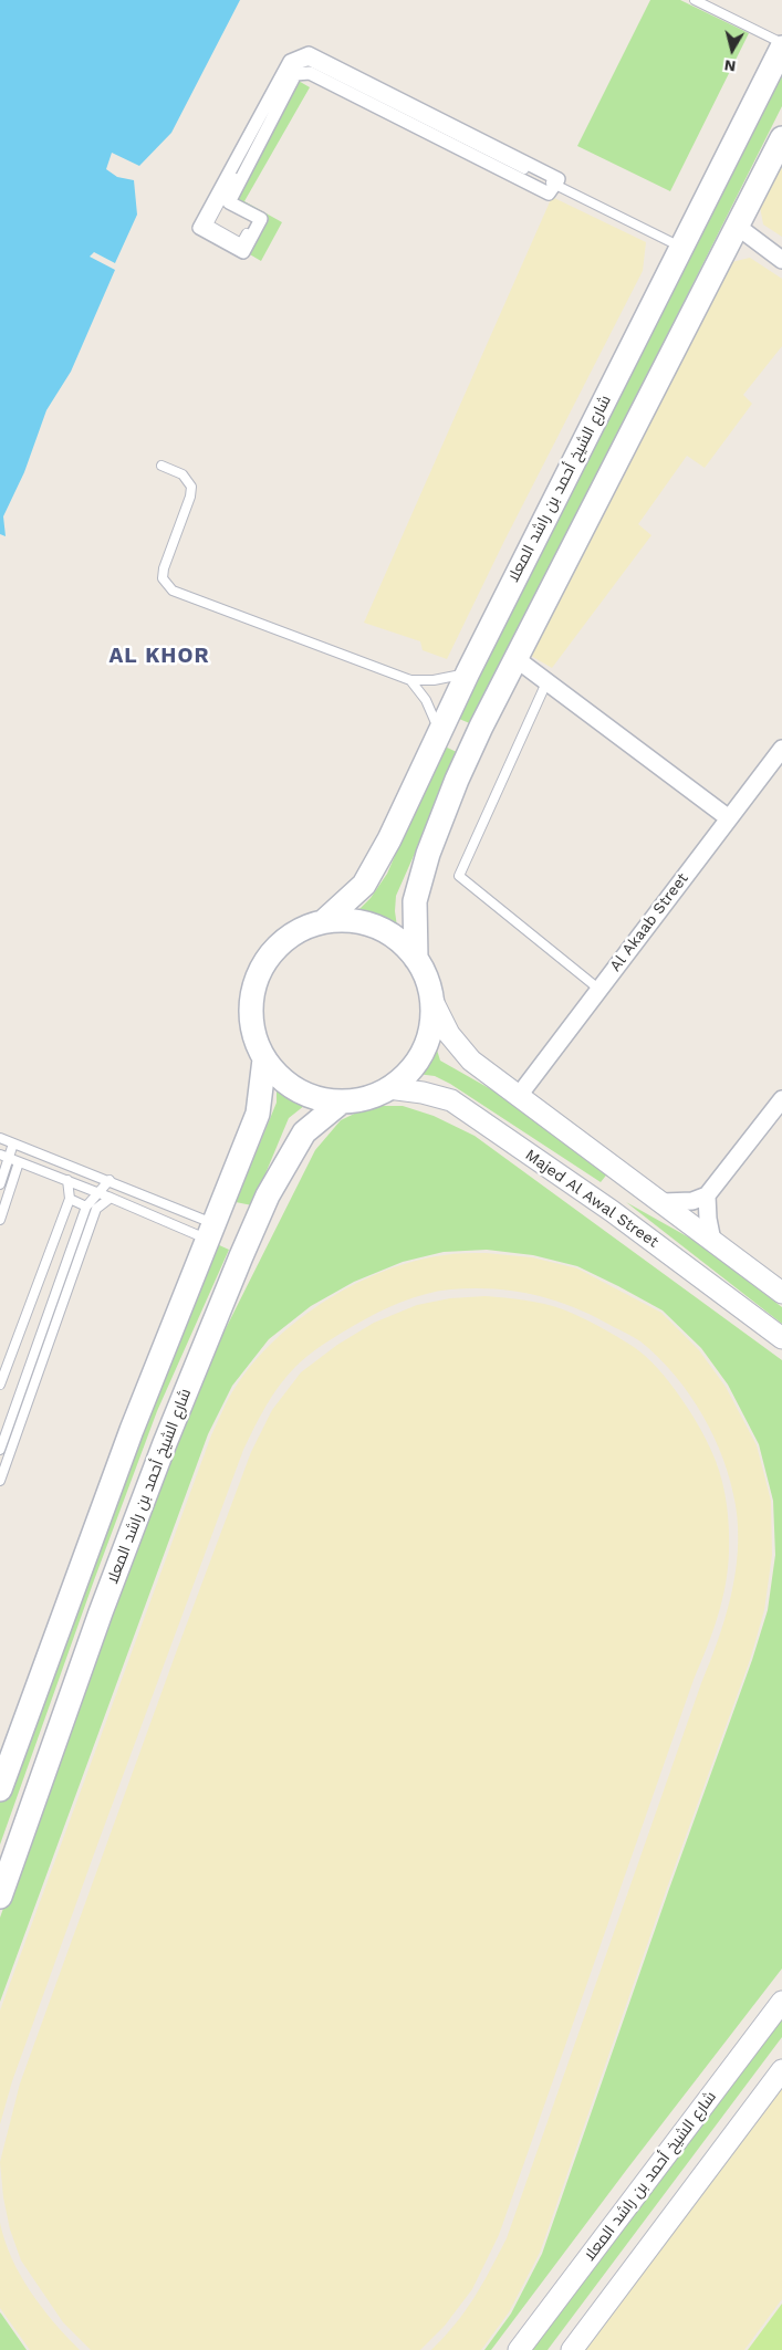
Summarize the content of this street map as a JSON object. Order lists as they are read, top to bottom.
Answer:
{
  "streets": {
    "main road": ["شارع الشيخ أحمد بن راشد المعلا"],
    "street": ["Al Akaab Street", "Majed Al Awal Street"]
  },
  "crossings": [
    ["شارع الشيخ أحمد بن راشد المعلا", "Majed Al Awal Street"]
  ],
  "districts": ["AL KHOR"],
  "north": "bottom"
}
